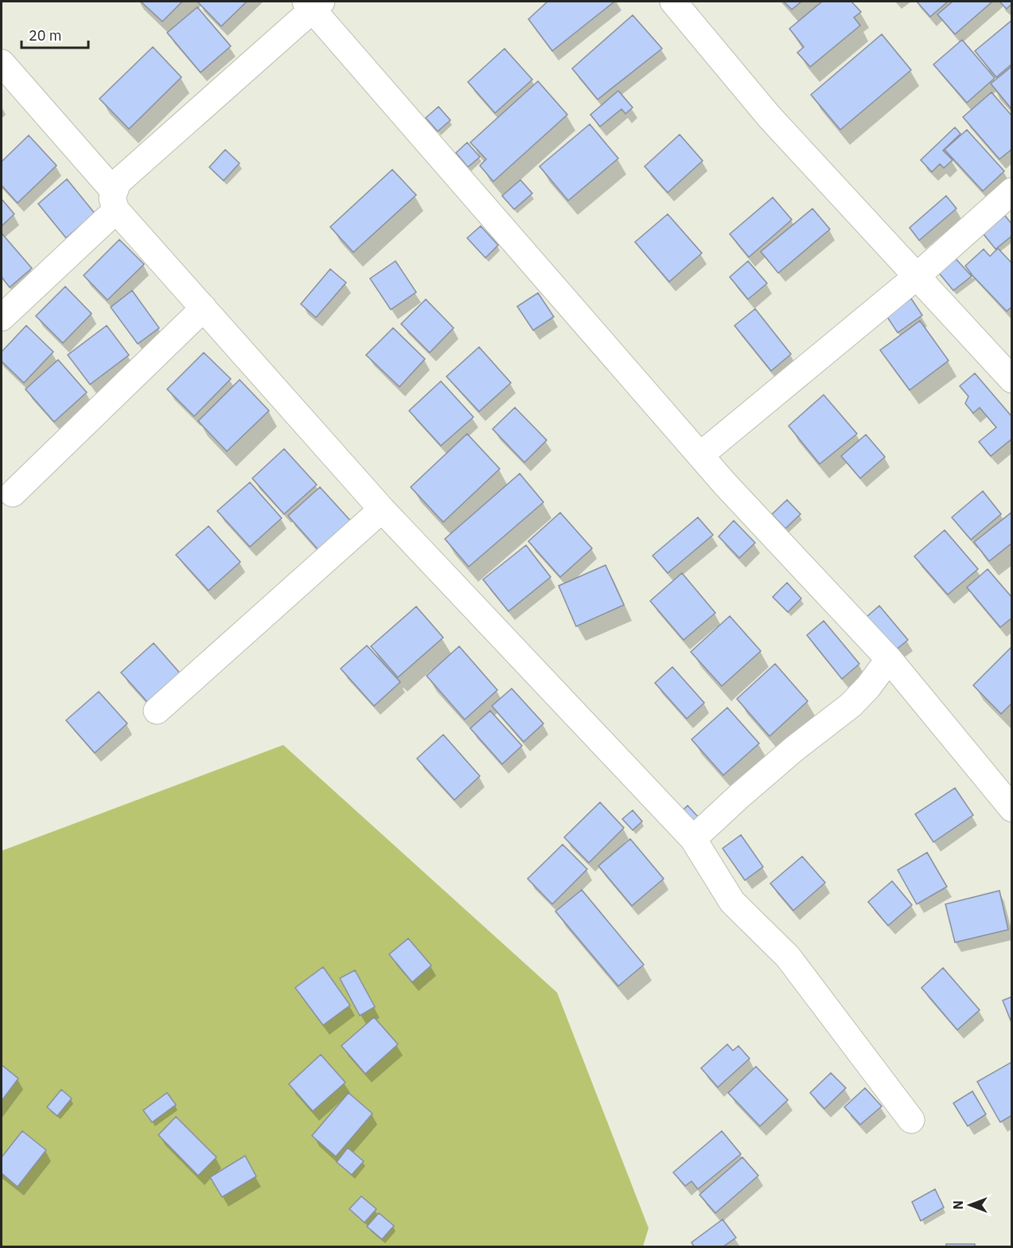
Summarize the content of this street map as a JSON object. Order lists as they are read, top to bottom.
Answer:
{
  "scale_bar": "20 m",
  "north": "left"
}
